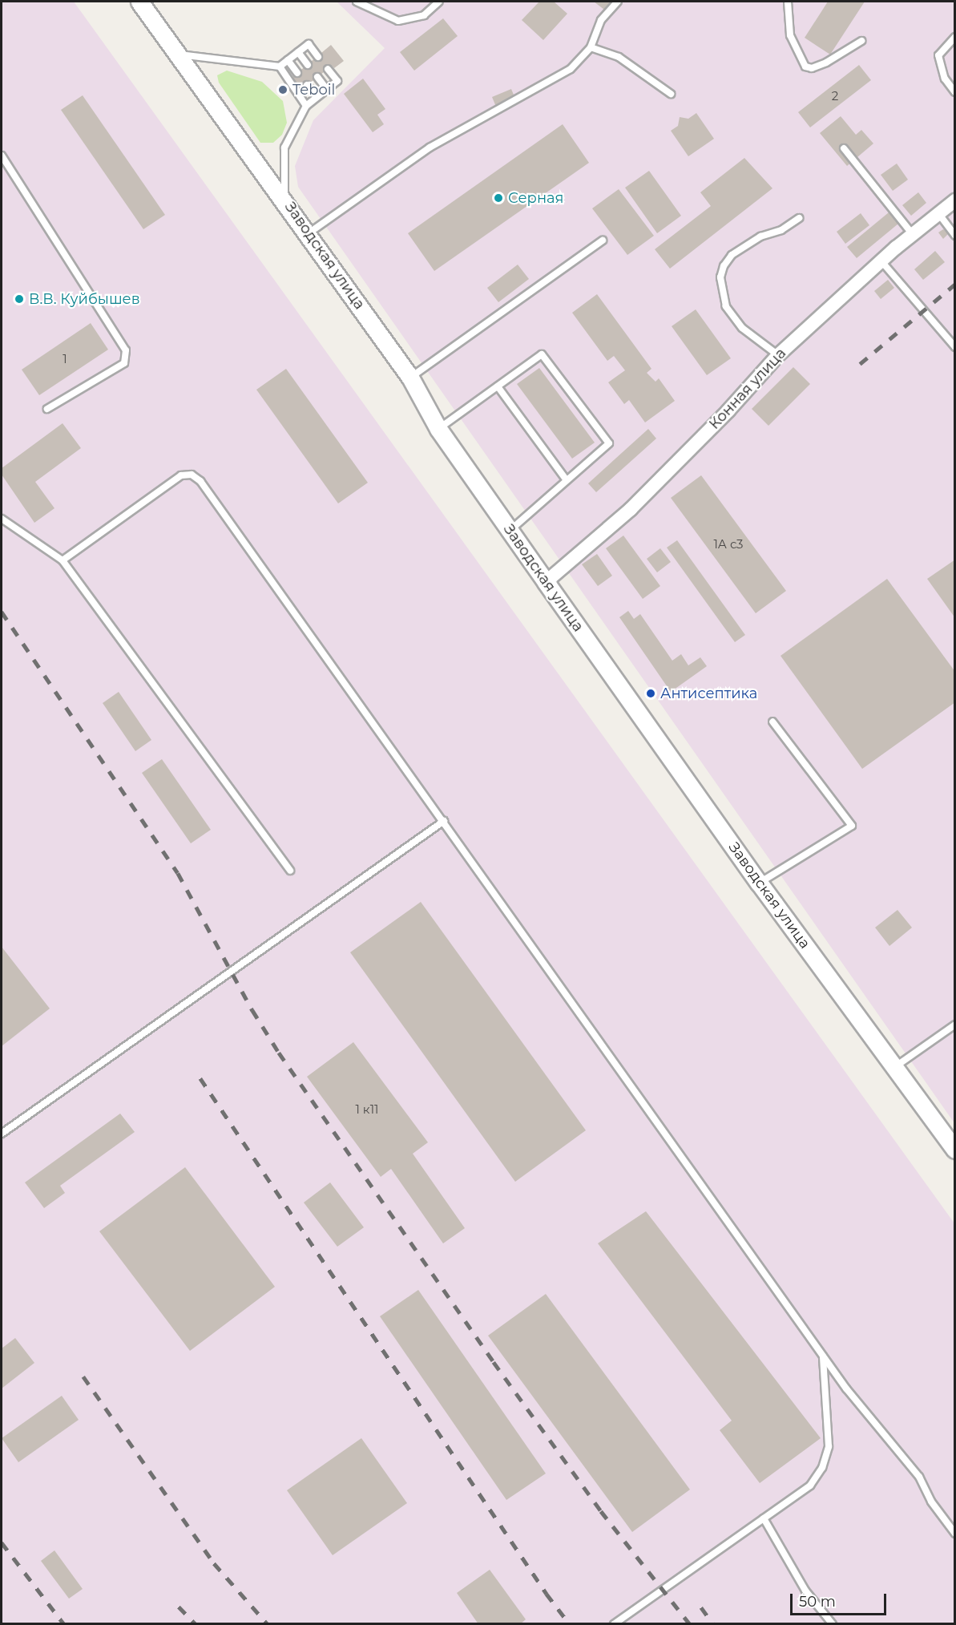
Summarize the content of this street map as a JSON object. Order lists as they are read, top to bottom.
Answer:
{
  "streets": {
    "street": ["Заводская улица", "Конная улица"]
  },
  "crossings": [
    ["Заводская улица", "Конная улица"]
  ],
  "places": [
    "Teboil",
    "Серная",
    "В.В. Куйбышев",
    "Антисептика"
  ],
  "house_numbers": [
    "2",
    "1",
    "1А с3",
    "1 к11"
  ],
  "scale_bar": "50 m"
}
